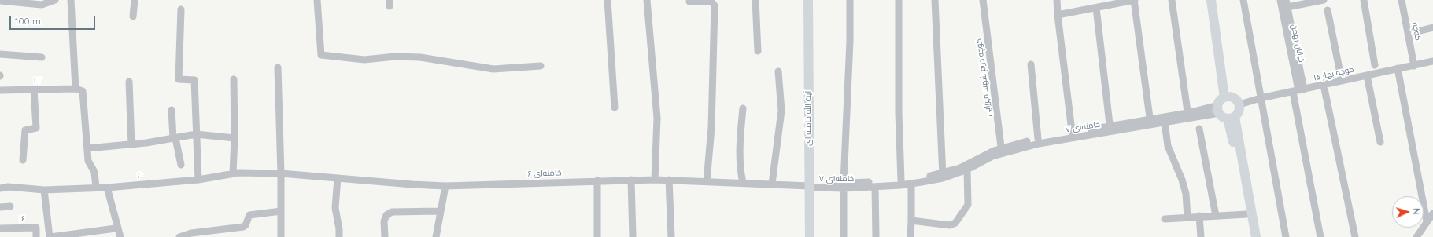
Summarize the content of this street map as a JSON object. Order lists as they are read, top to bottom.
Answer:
{
  "streets": {
    "street": [
      "کوچه",
      "خیابان بهمن",
      "کوچه بهار ۱۵",
      "کوچه دوم شهید میرزایی",
      "۲۲",
      "آیت الله خامنه ای",
      "خامنه‌ای ۷",
      "خامنه‌ای ۶",
      "۲۰",
      "۱۶"
    ]
  },
  "crossings": [
    ["کوچه", "کوچه بهار ۱۵"],
    ["خیابان بهمن", "کوچه بهار ۱۵"],
    ["کوچه بهار ۱۵", "خامنه‌ای ۷"],
    ["کوچه دوم شهید میرزایی", "خامنه‌ای ۷"],
    ["آیت الله خامنه ای", "خامنه‌ای ۷"],
    ["آیت الله خامنه ای", "خامنه‌ای ۶"],
    ["خامنه‌ای ۷", "خامنه‌ای ۶"],
    ["خامنه‌ای ۶", "۲۰"]
  ],
  "scale_bar": "100 m",
  "north": "right"
}
